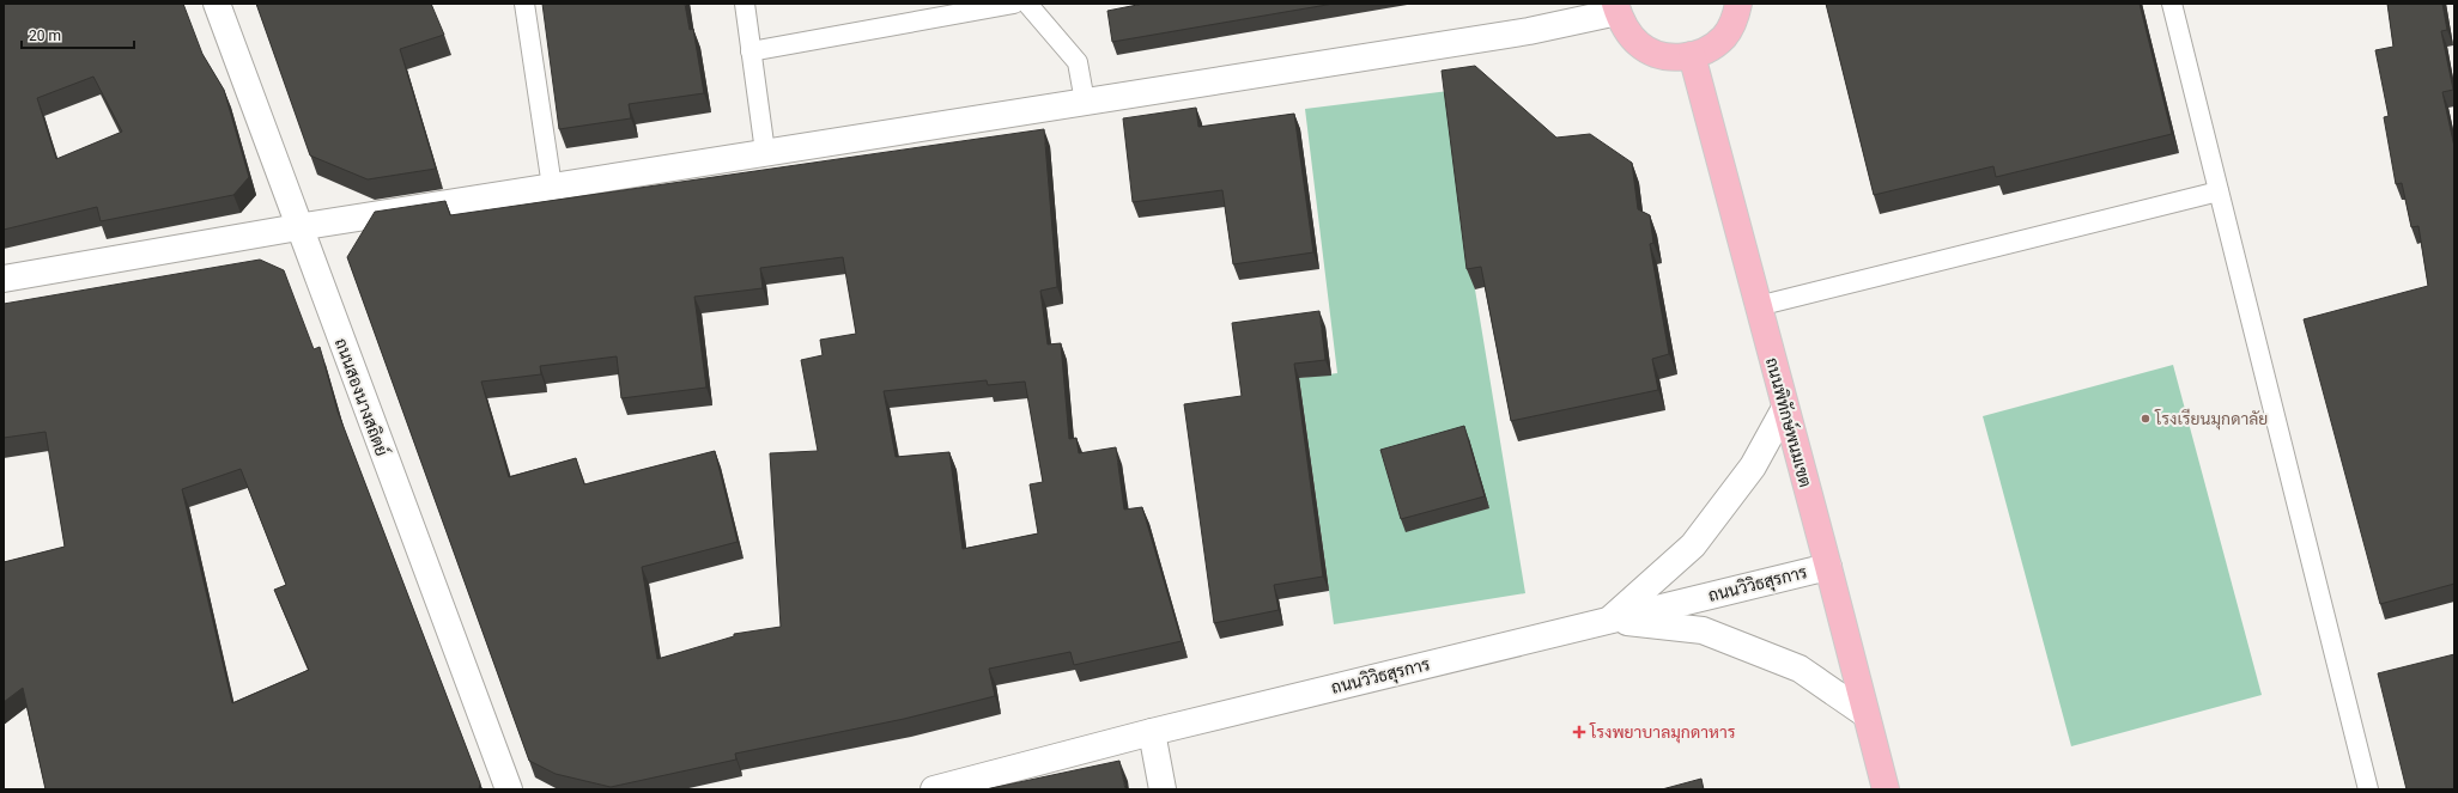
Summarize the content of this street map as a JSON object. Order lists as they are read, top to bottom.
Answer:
{
  "streets": {
    "main road": ["ถนนพิทักษ์พนมเขต"],
    "street": ["ถนนสองนางสถิตย์", "ถนนวิวิธสุรการ"]
  },
  "crossings": [
    ["ถนนพิทักษ์พนมเขต", "ถนนวิวิธสุรการ"]
  ],
  "places": {
    "other": ["โรงเรียนมุกดาลัย"],
    "health": ["โรงพยาบาลมุกดาหาร"]
  },
  "scale_bar": "20 m"
}
